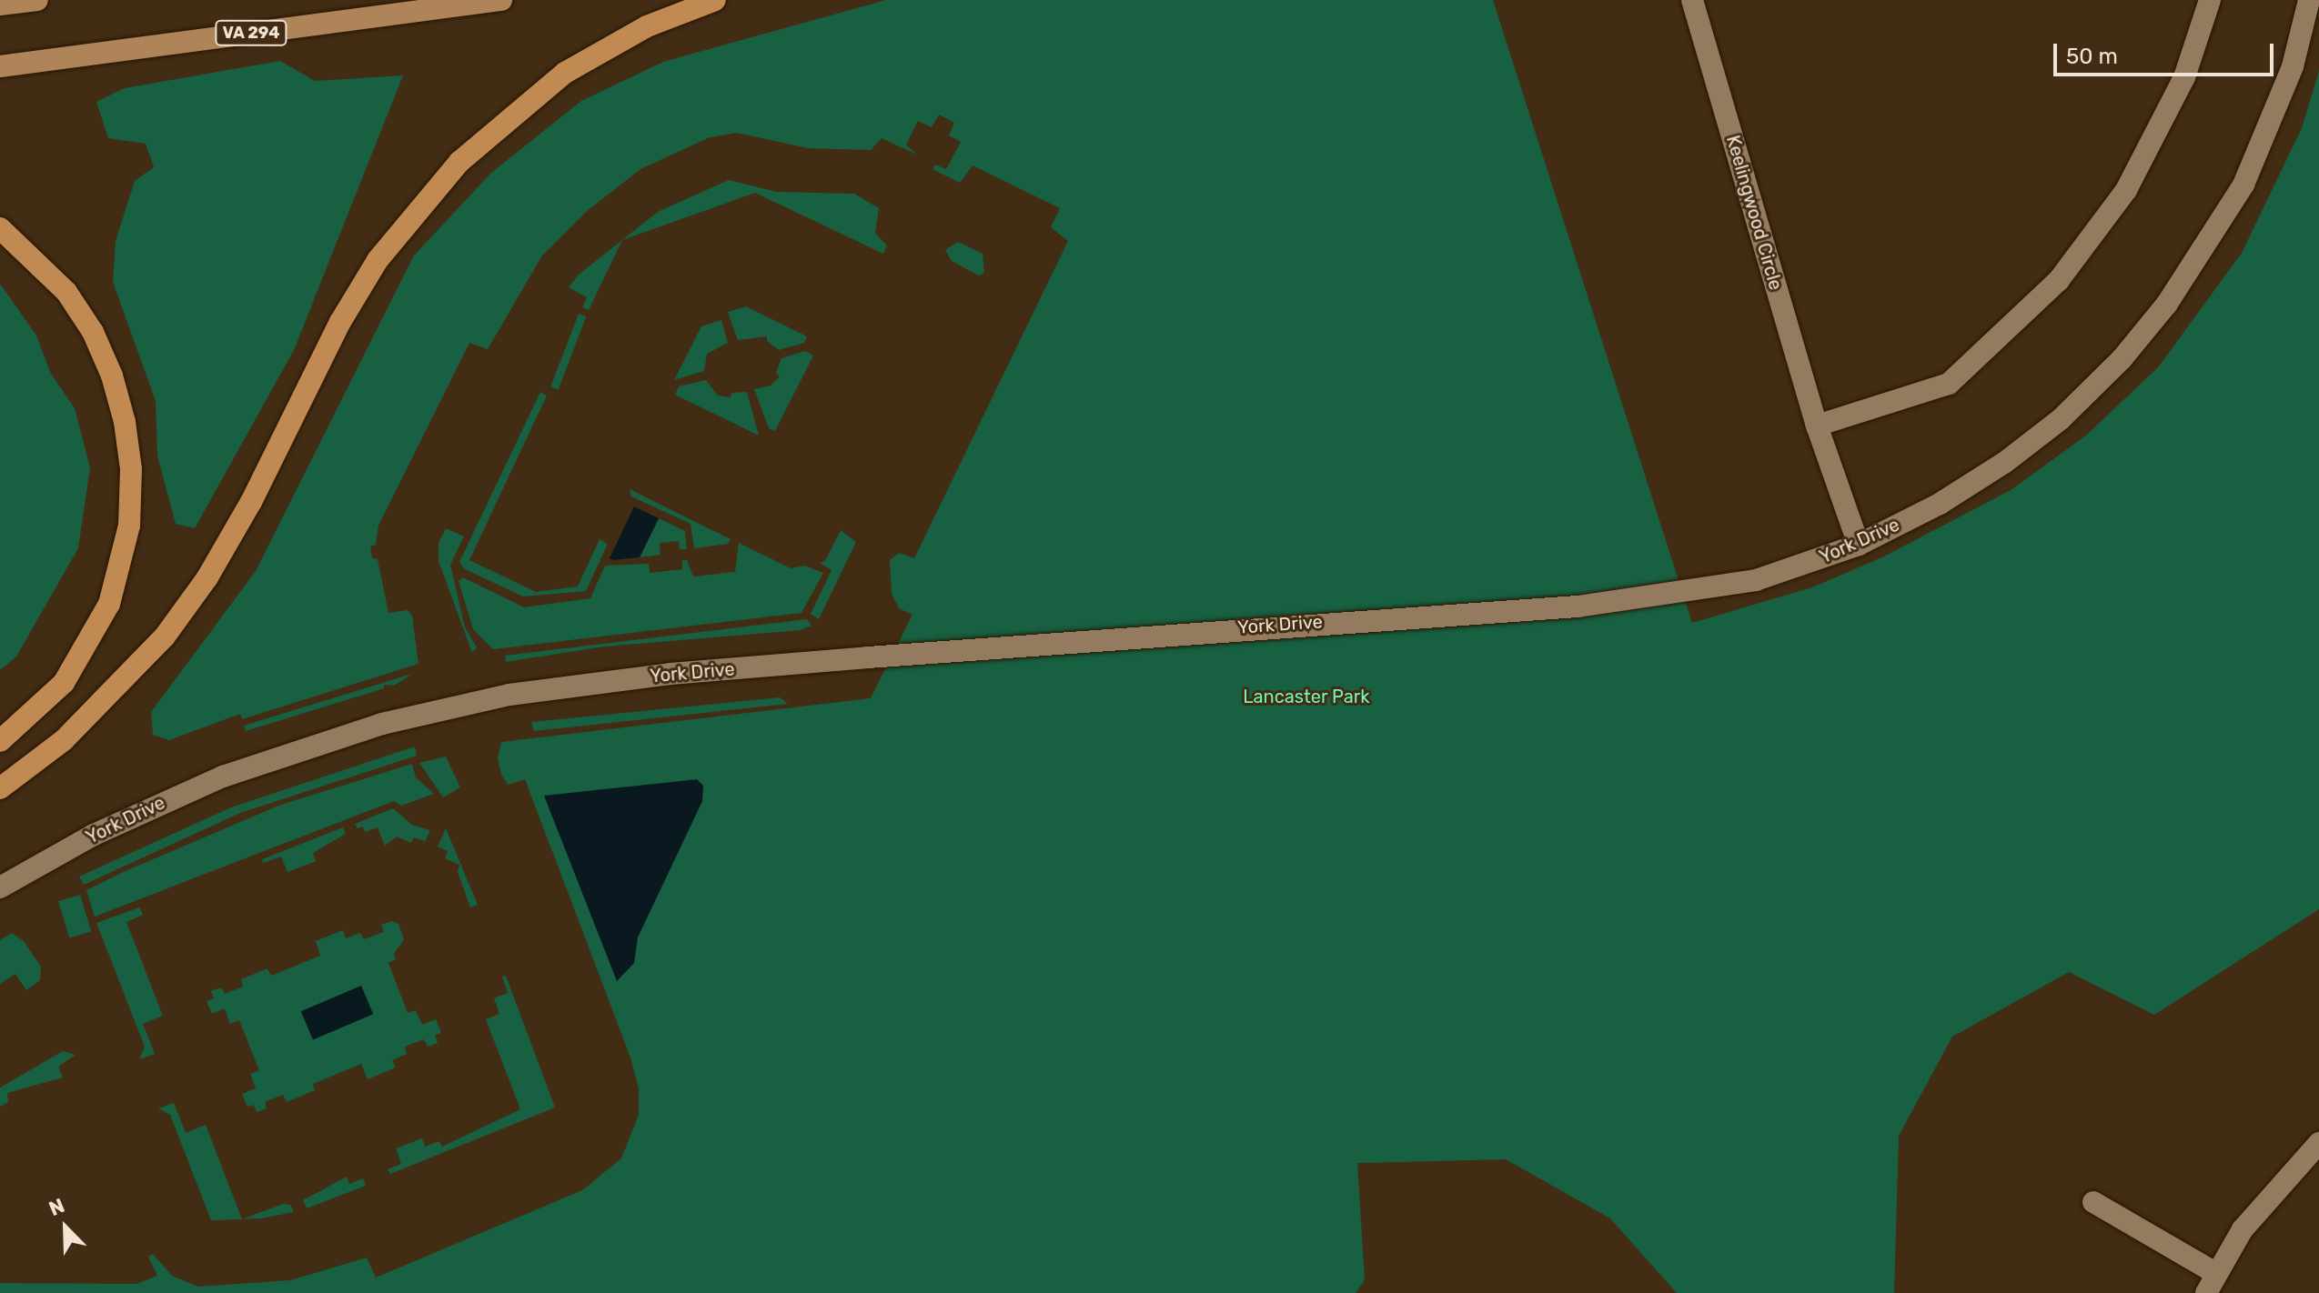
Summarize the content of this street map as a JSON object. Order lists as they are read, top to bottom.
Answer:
{
  "streets": {
    "main road": ["VA 294"],
    "street": ["Keelingwood Circle", "York Drive"]
  },
  "crossings": [
    ["Keelingwood Circle", "York Drive"]
  ],
  "parks": ["Lancaster Park"],
  "scale_bar": "50 m",
  "north": "top left"
}
